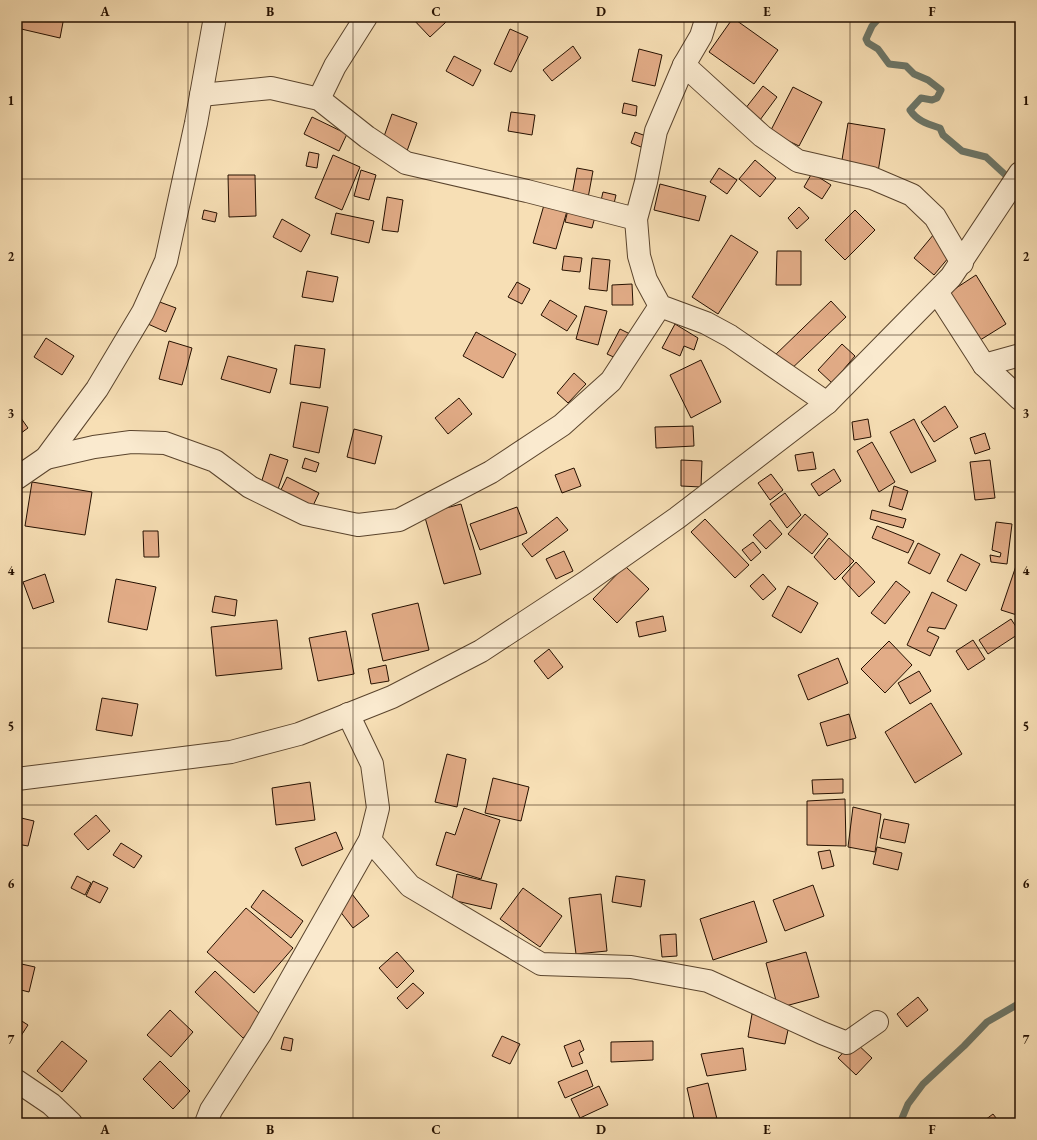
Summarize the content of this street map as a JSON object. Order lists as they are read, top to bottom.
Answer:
{
  "grid": {
    "columns": [
      "A",
      "B",
      "C",
      "D",
      "E",
      "F"
    ],
    "rows": [
      "1",
      "2",
      "3",
      "4",
      "5",
      "6",
      "7"
    ]
  }
}
